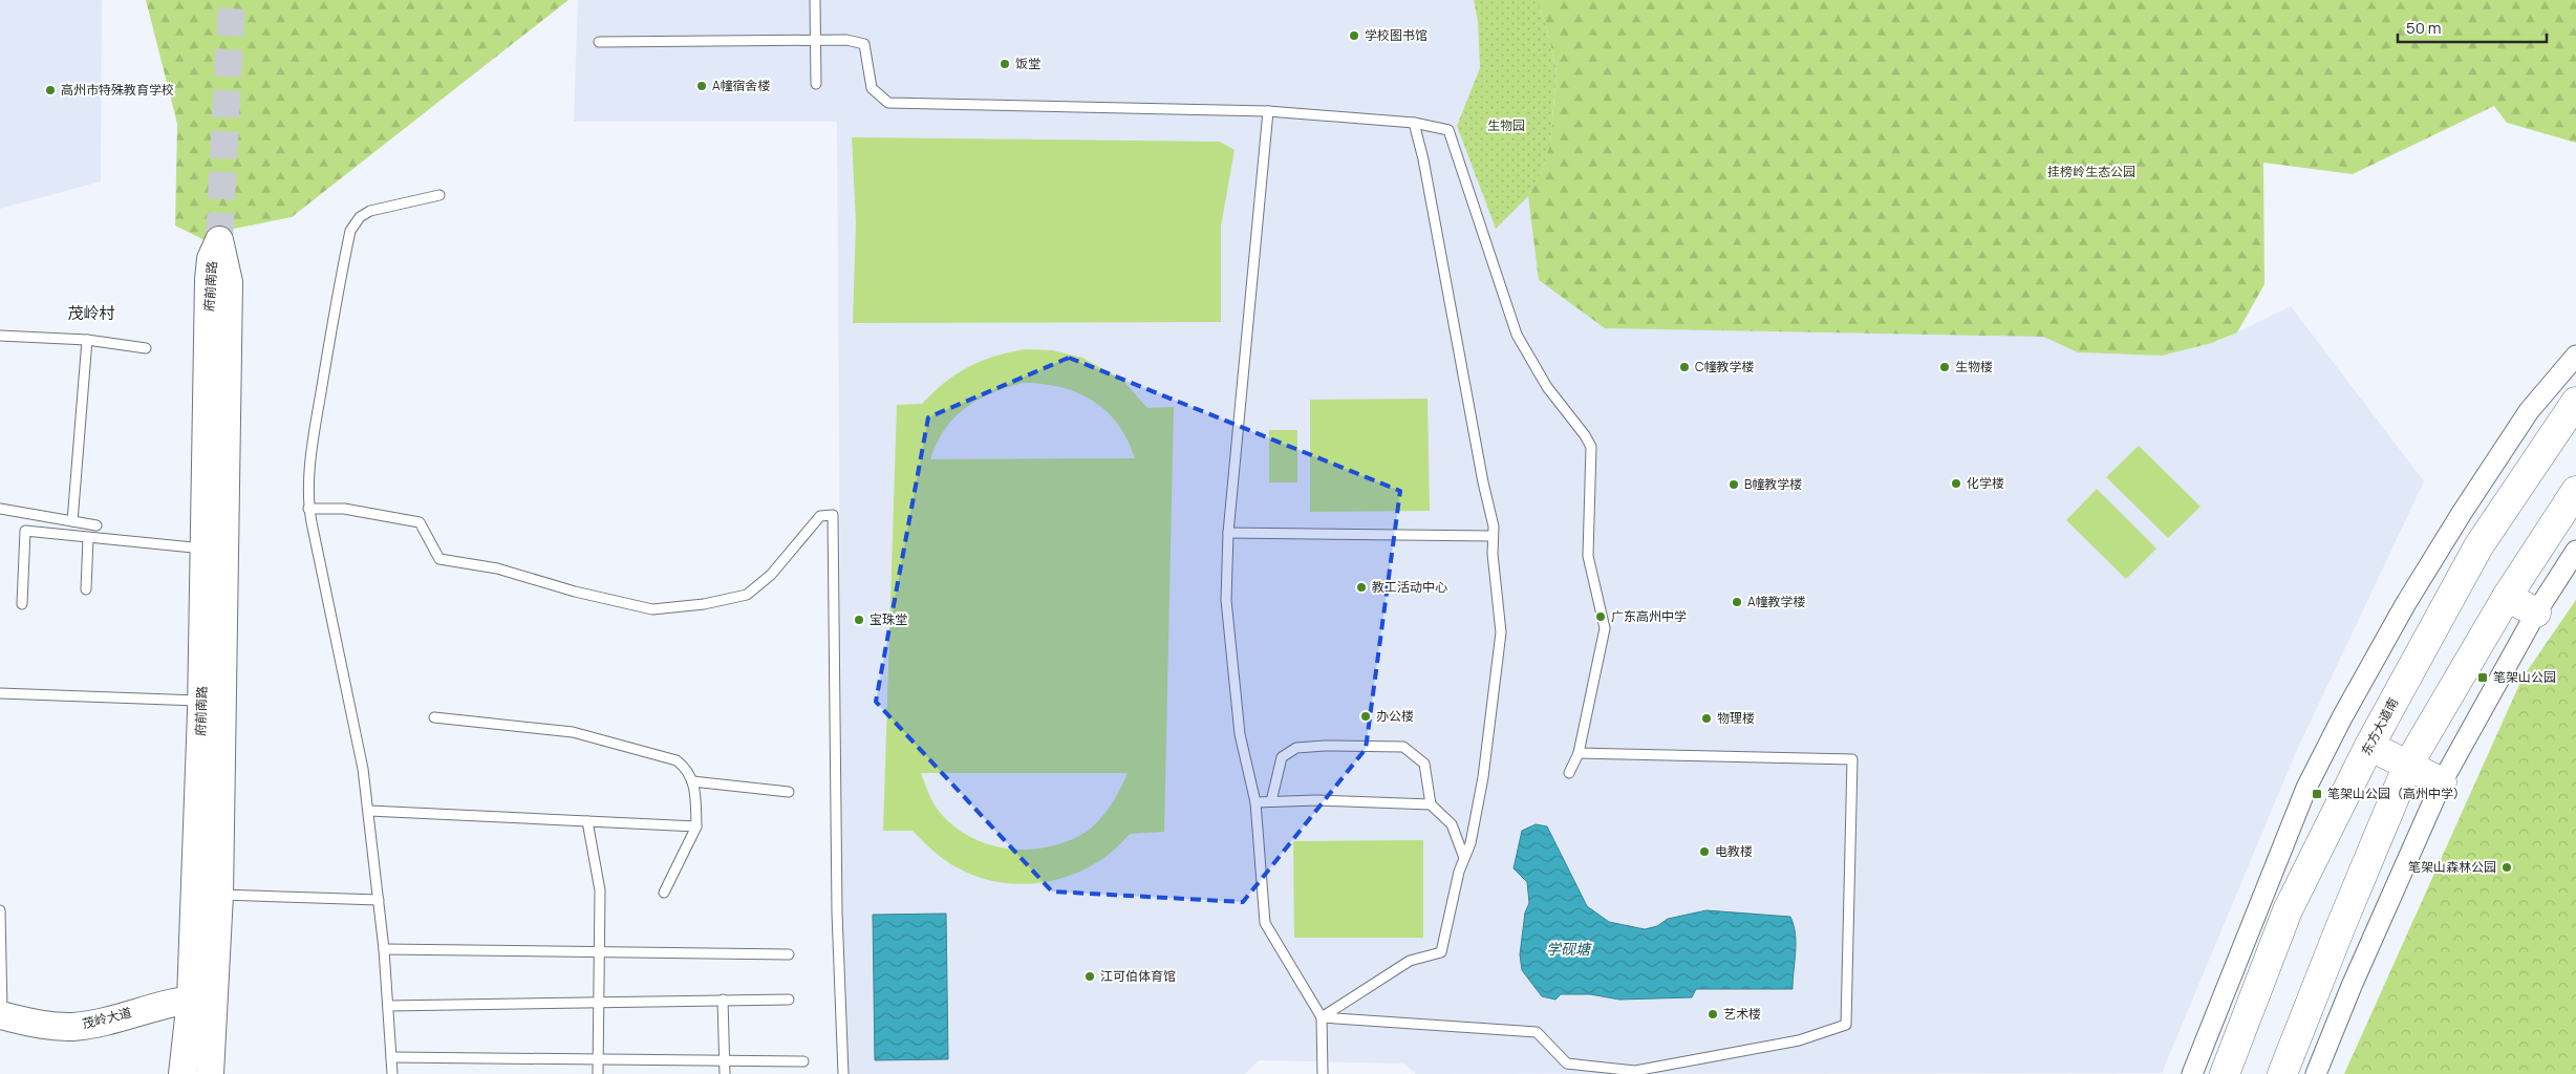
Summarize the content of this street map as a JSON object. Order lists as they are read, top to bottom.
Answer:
{
  "streets": {
    "main road": ["府前南路", "东方大道南", "茂岭大道"]
  },
  "crossings": [
    ["府前南路", "茂岭大道"]
  ],
  "districts": ["茂岭村"],
  "water": ["学砚塘"],
  "parks": ["生物园", "挂榜岭生态公园"],
  "places": {
    "other": [
      "学校图书馆",
      "饭堂",
      "A幢宿舍楼",
      "高州市特殊教育学校",
      "C幢教学楼",
      "生物楼",
      "化学楼",
      "B幢教学楼",
      "教工活动中心",
      "A幢教学楼",
      "广东高州中学",
      "宝珠堂",
      "办公楼",
      "物理楼",
      "电教楼",
      "笔架山森林公园",
      "江可伯体育馆",
      "艺术楼"
    ],
    "transit": ["笔架山公园", "笔架山公园（高州中学）"]
  },
  "scale_bar": "50 m"
}
